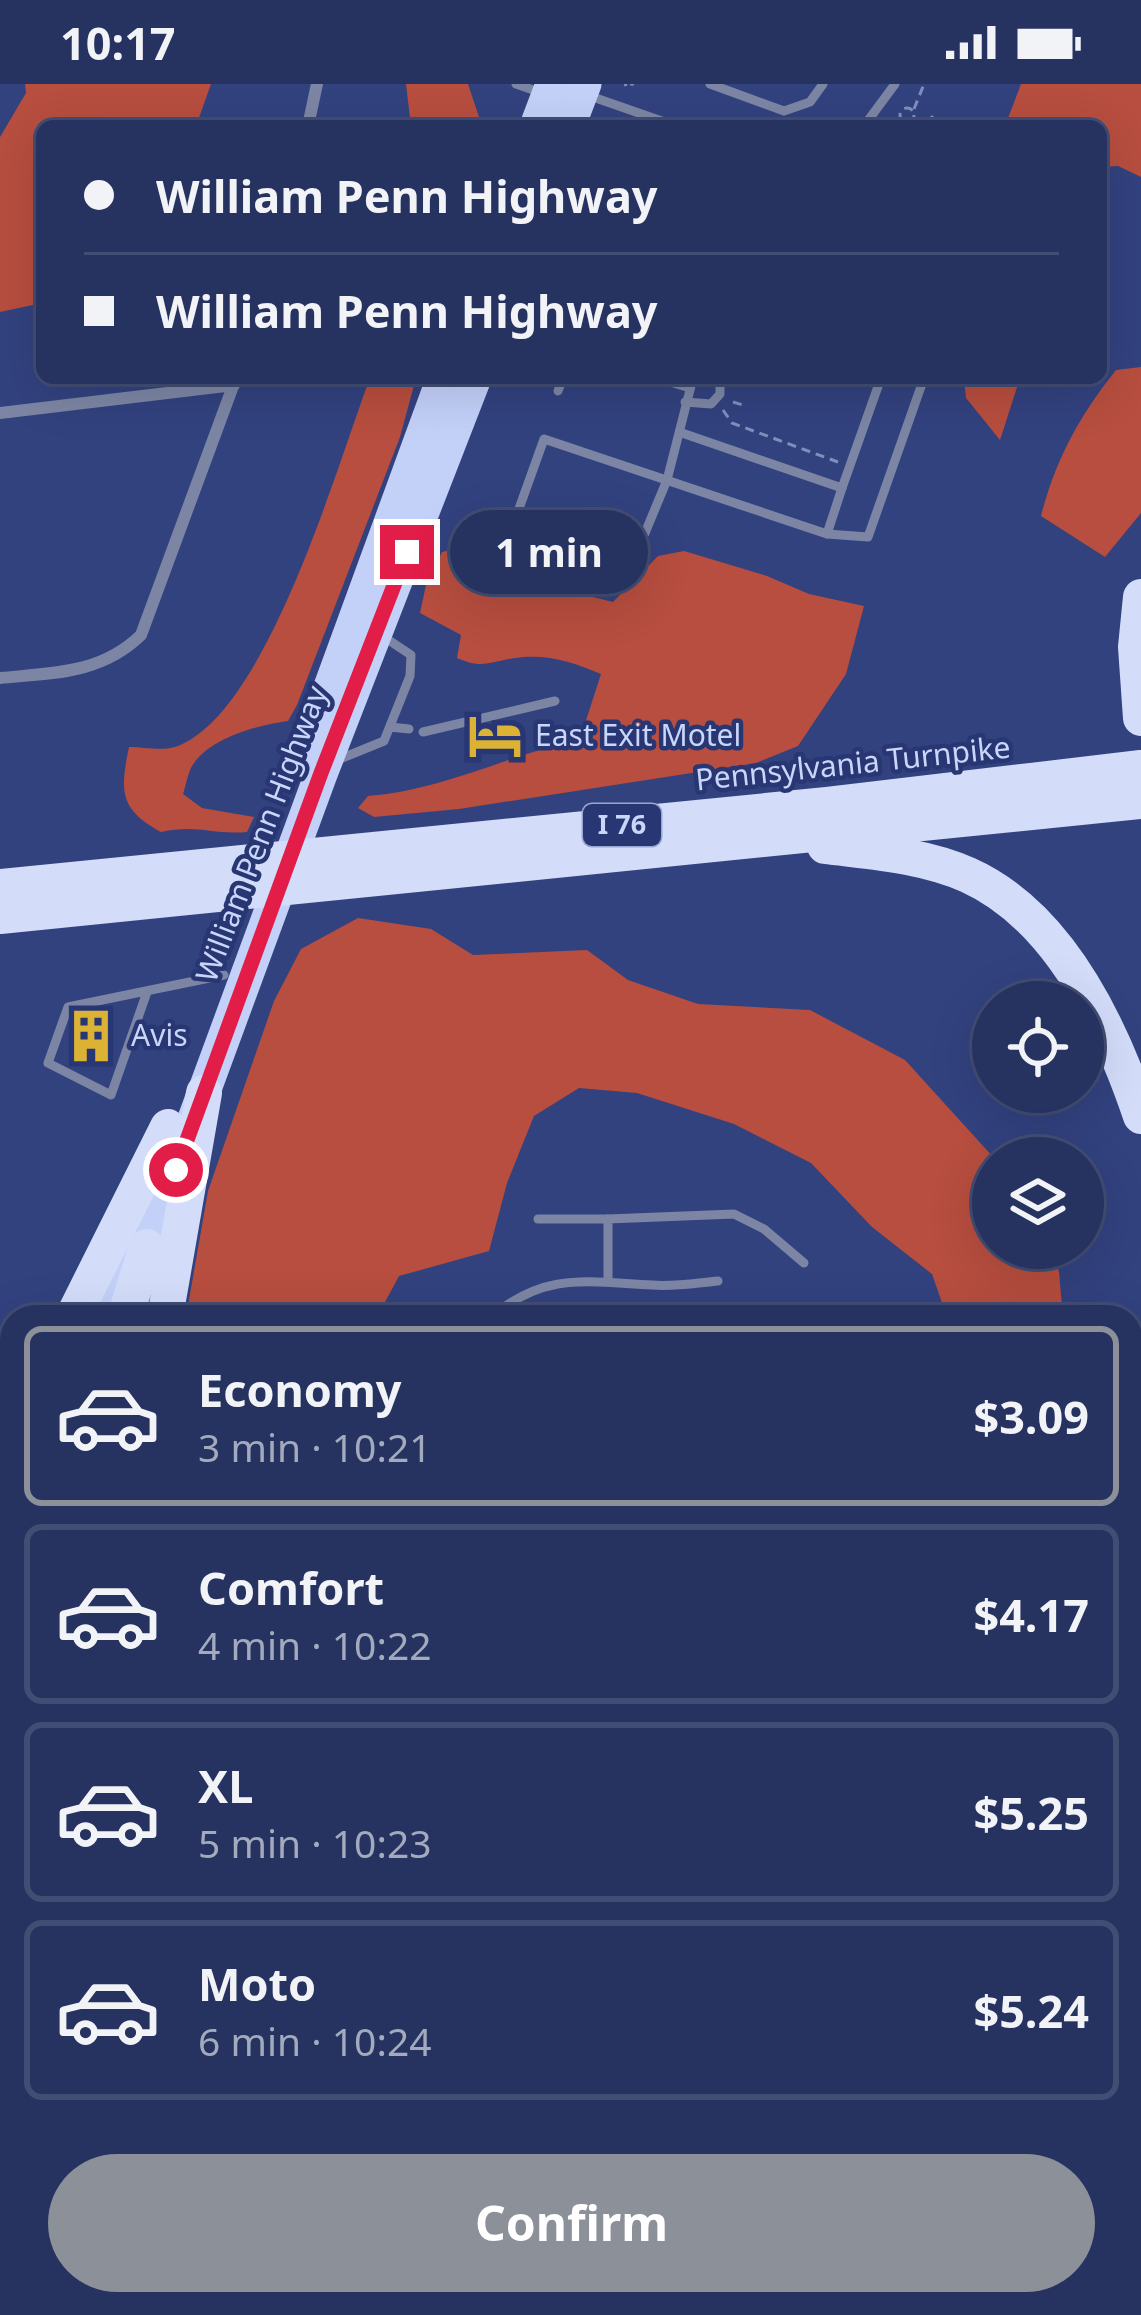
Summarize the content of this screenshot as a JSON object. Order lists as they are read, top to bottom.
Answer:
{
  "streets": {
    "highway": ["Pennsylvania Turnpike", "I 76", "William Penn Highway"]
  },
  "places": {
    "hotel": ["East Exit Motel"],
    "building": ["Avis"]
  },
  "page": {
    "status": "10:17",
    "banner": ["William Penn Highway", "William Penn Highway"],
    "bubble": "1 min",
    "list": [
      {
        "name": "Economy",
        "note": "3 min · 10:21",
        "value": "$3.09"
      },
      {
        "name": "Comfort",
        "note": "4 min · 10:22",
        "value": "$4.17"
      },
      {
        "name": "XL",
        "note": "5 min · 10:23",
        "value": "$5.25"
      },
      {
        "name": "Moto",
        "note": "6 min · 10:24",
        "value": "$5.24"
      }
    ],
    "buttons": "Confirm"
  }
}
